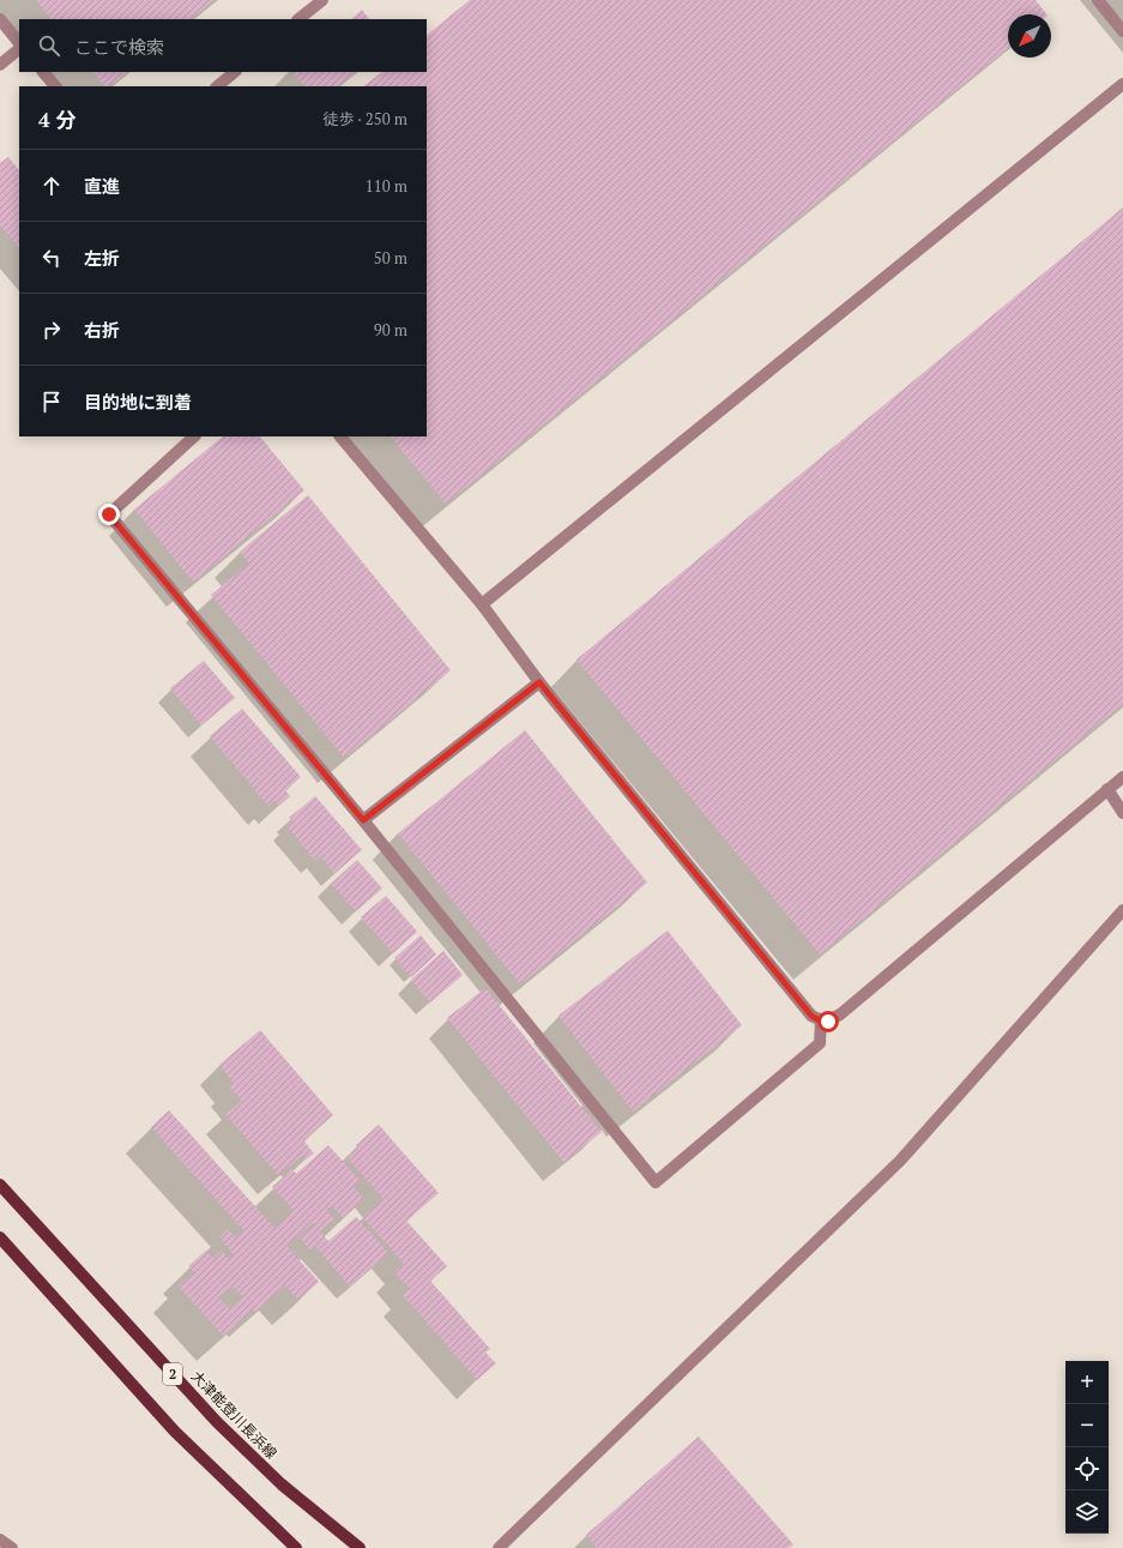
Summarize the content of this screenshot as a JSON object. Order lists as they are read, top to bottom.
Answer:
{
  "streets": {
    "main road": ["2", "大津能登川長浜線"]
  },
  "north": "bottom left",
  "page": {
    "search": "ここで検索",
    "heading": ["4 分", "徒歩 · 250 m"],
    "list": [
      ["直進", "110 m"],
      ["左折", "50 m"],
      ["右折", "90 m"],
      "目的地に到着"
    ],
    "map_buttons": ["+", "−"]
  }
}
